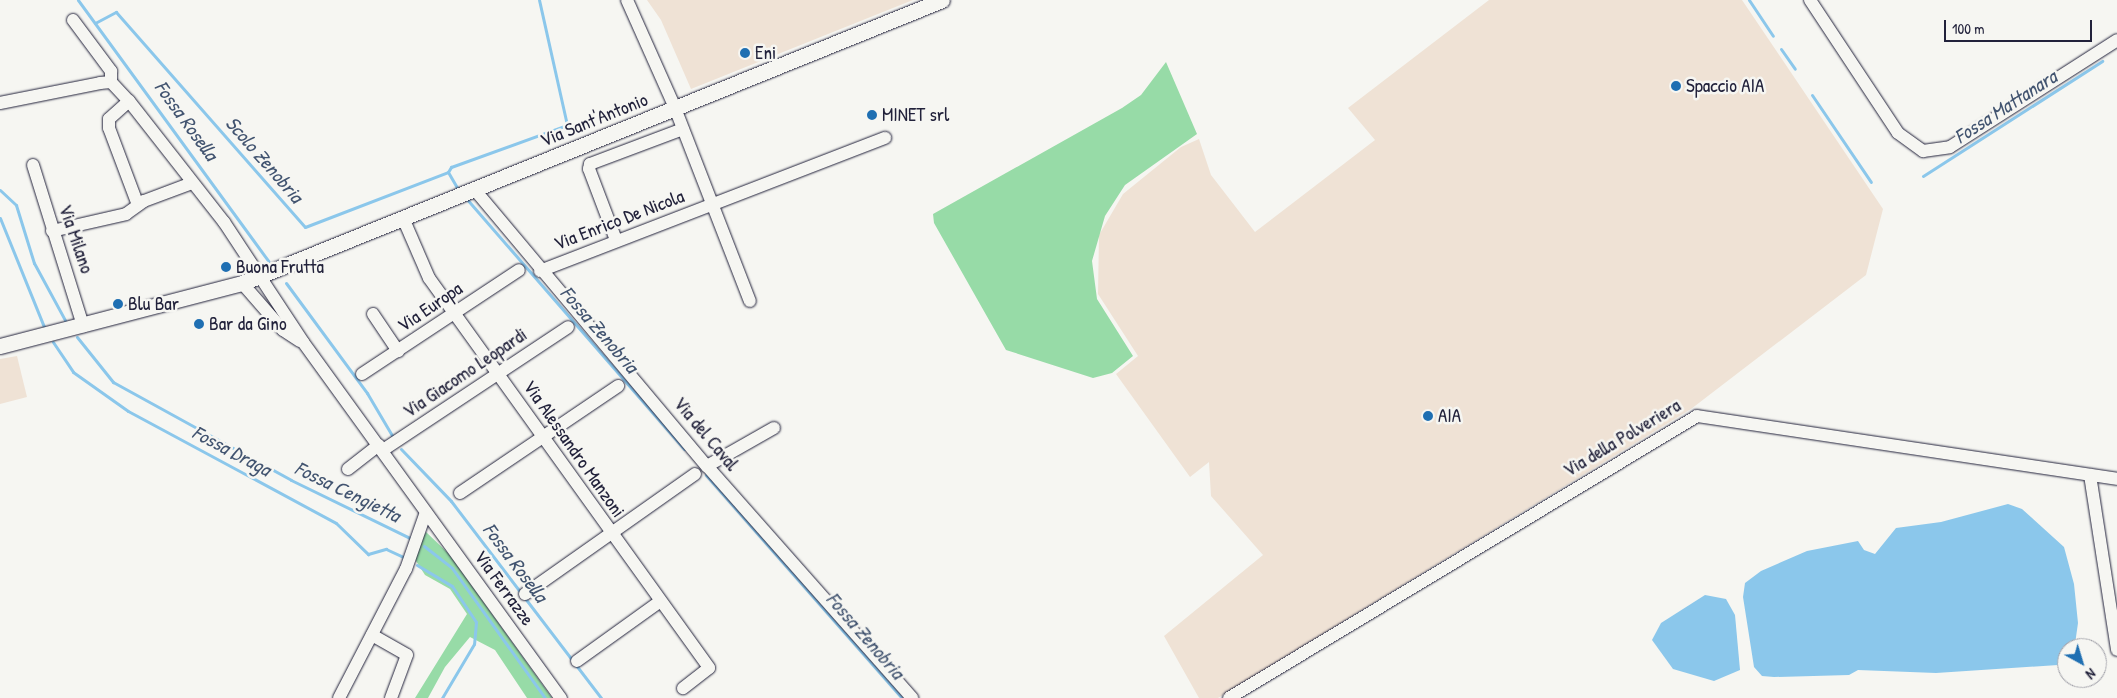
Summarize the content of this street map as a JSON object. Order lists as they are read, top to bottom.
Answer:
{
  "streets": {
    "main road": ["Via Sant'Antonio"],
    "street": [
      "Via Enrico De Nicola",
      "Via Milano",
      "Via Europa",
      "Via Giacomo Leopardi",
      "Via del Caval",
      "Via della Polveriera",
      "Via Alessandro Manzoni",
      "Via Ferrazze"
    ]
  },
  "crossings": [
    ["Via Sant'Antonio", "Via Milano"],
    ["Via Sant'Antonio", "Via del Caval"],
    ["Via Sant'Antonio", "Via Alessandro Manzoni"],
    ["Via Sant'Antonio", "Via Ferrazze"],
    ["Via Enrico De Nicola", "Via del Caval"],
    ["Via Europa", "Via Alessandro Manzoni"],
    ["Via Giacomo Leopardi", "Via Alessandro Manzoni"],
    ["Via Giacomo Leopardi", "Via Ferrazze"]
  ],
  "water": [
    "Fossa Mattanara",
    "Fossa Rosella",
    "Scolo Zenobria",
    "Fossa Zenobria",
    "Fossa Draga",
    "Fossa Cengietta"
  ],
  "places": [
    "Eni",
    "Spaccio AIA",
    "MINET srl",
    "Buona Frutta",
    "Blu Bar",
    "Bar da Gino",
    "AIA"
  ],
  "scale_bar": "100 m",
  "north": "bottom right"
}
